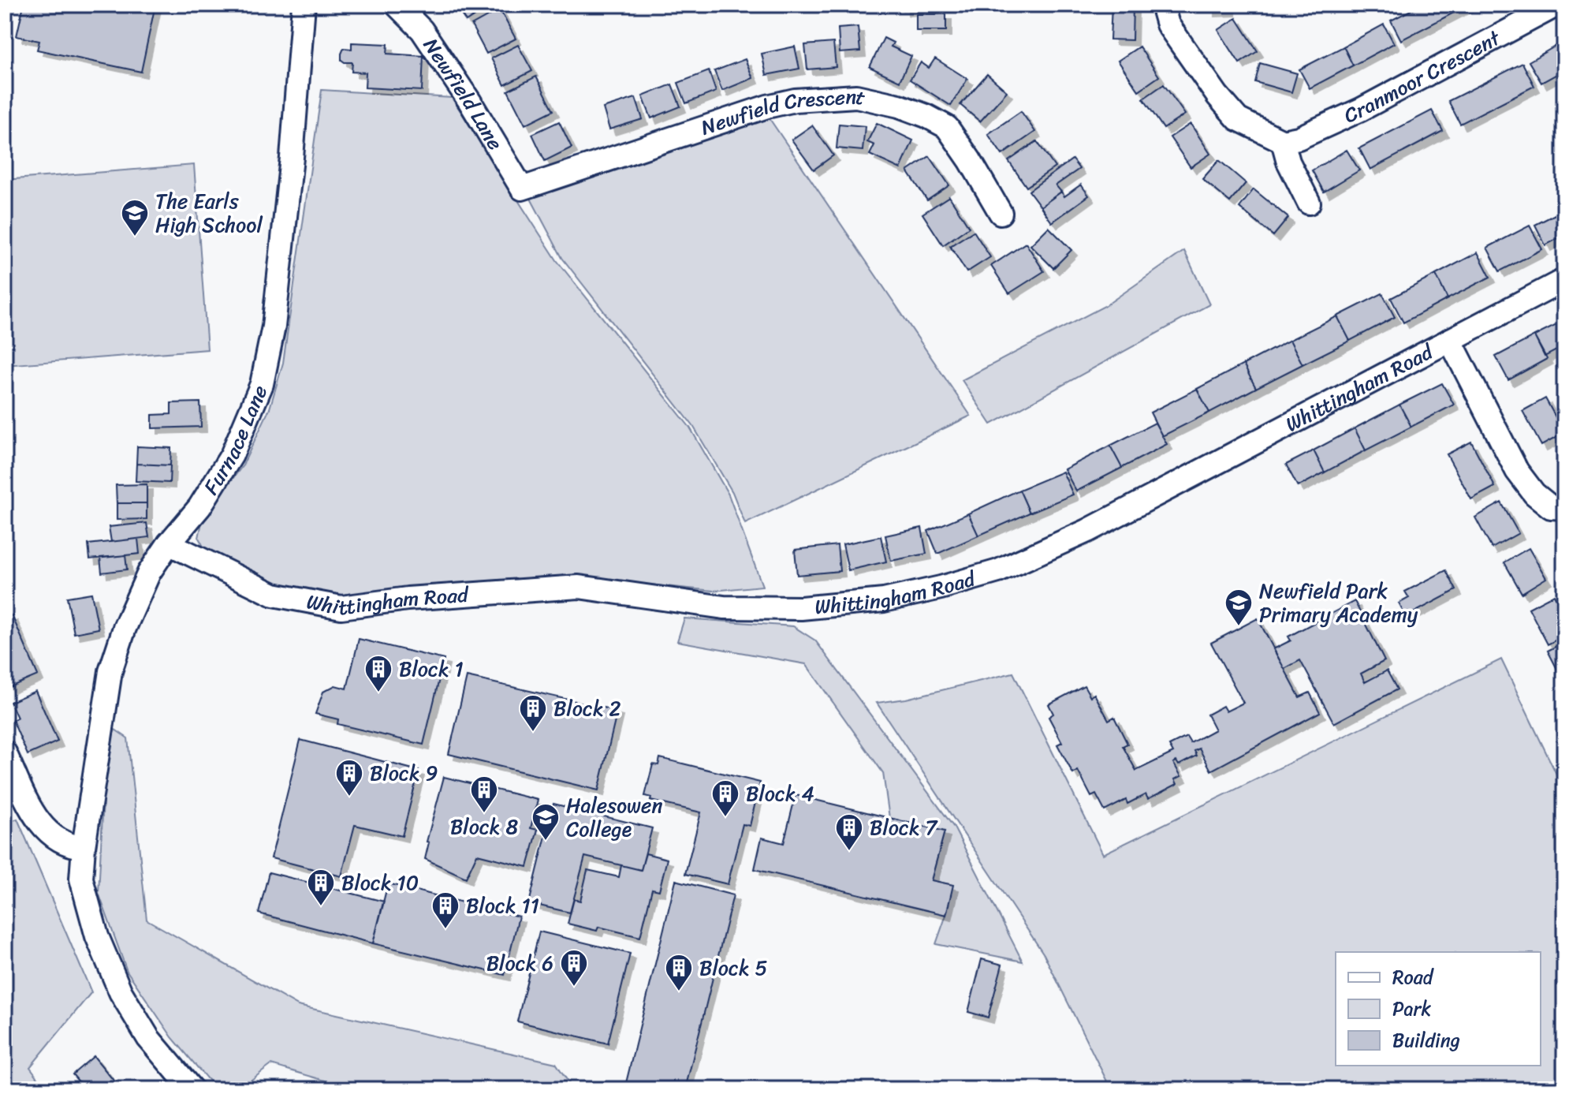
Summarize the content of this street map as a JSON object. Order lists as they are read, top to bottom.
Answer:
{
  "streets": {
    "street": [
      "Cranmoor Crescent",
      "Newfield Lane",
      "Newfield Crescent",
      "Whittingham Road",
      "Furnace Lane"
    ]
  },
  "crossings": [
    ["Newfield Lane", "Newfield Crescent"],
    ["Whittingham Road", "Furnace Lane"]
  ],
  "places": {
    "school or university": ["The Earls High School", "Newfield Park Primary Academy", "Halesowen College"],
    "building": [
      "Block 1",
      "Block 2",
      "Block 9",
      "Block 8",
      "Block 4",
      "Block 7",
      "Block 10",
      "Block 11",
      "Block 6",
      "Block 5"
    ]
  },
  "legend": ["Road", "Park", "Building"]
}
